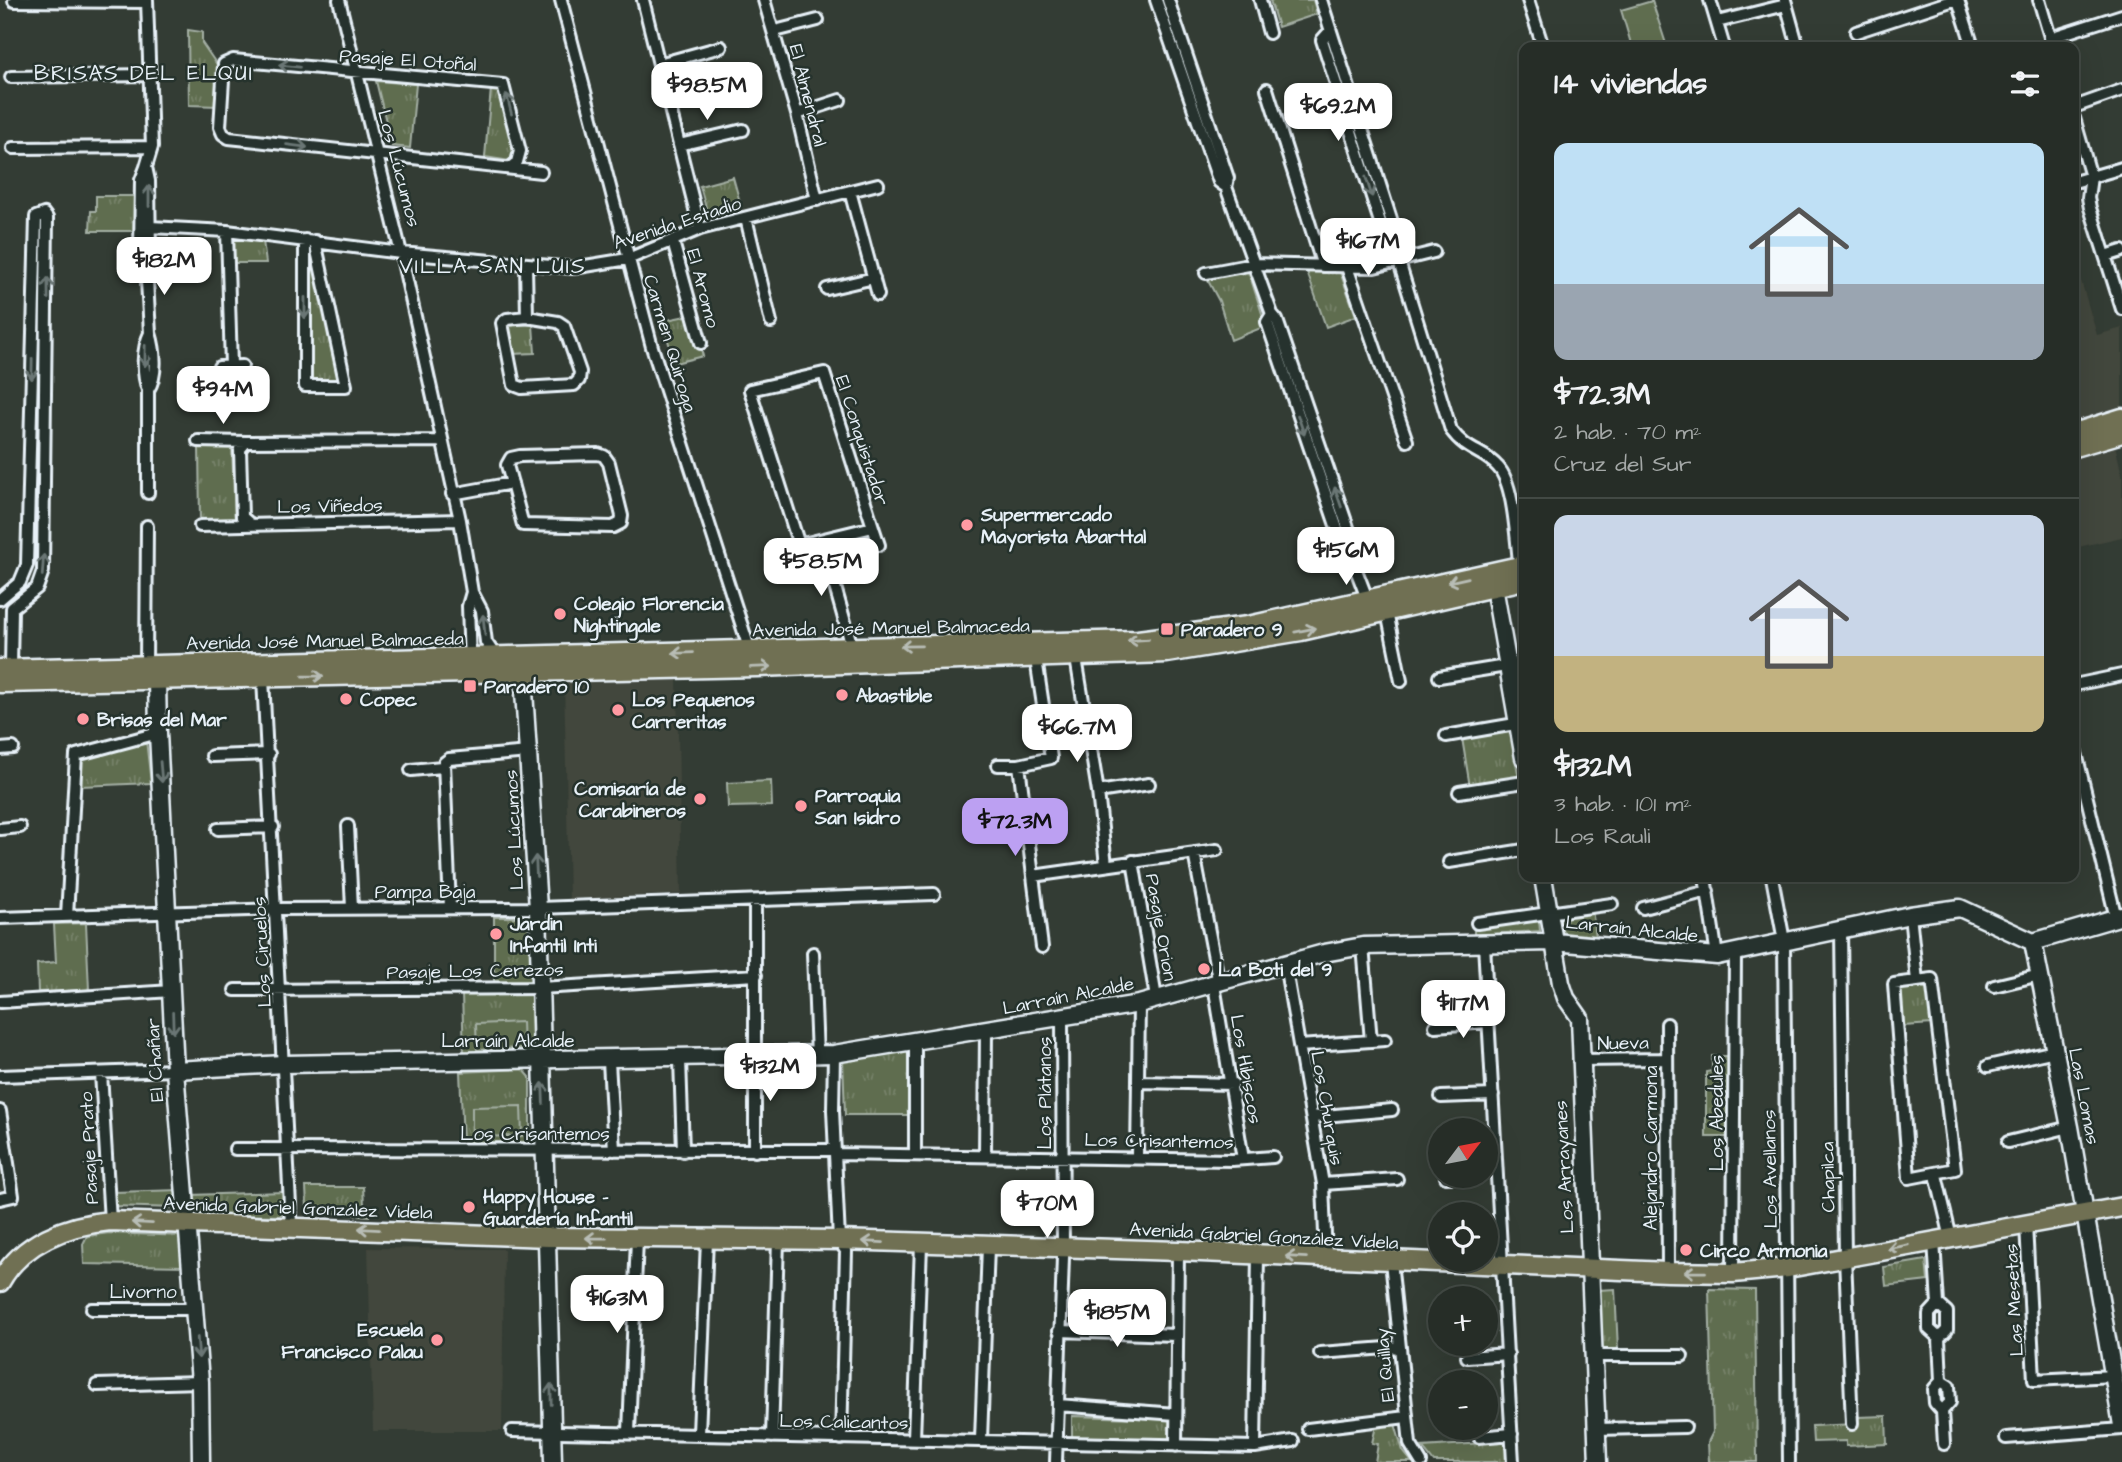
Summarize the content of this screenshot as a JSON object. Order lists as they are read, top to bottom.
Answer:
{
  "streets": {
    "main road": ["Avenida José Manuel Balmaceda", "Avenida Gabriel González Videla"],
    "street": [
      "Pasaje El Otoñal",
      "El Almendral",
      "Los Lúcumos",
      "Avenida Estadio",
      "El Aromo",
      "Carmen Quiroga",
      "El Conquistador",
      "Los Viñedos",
      "Pampa Baja",
      "Pasaje Orion",
      "Larraín Alcalde",
      "Los Ciruelos",
      "Pasaje Los Cerezos",
      "Nueva",
      "El Chañar",
      "Los Hibiscos",
      "Los Plátanos",
      "Las Lomas",
      "Los Churquis",
      "Los Abedules",
      "Los Crisantemos",
      "Pasaje Prato",
      "Alejandro Carmona",
      "Los Arrayanes",
      "Los Avellanos",
      "Chapilca",
      "Livorno",
      "Las Mesetas",
      "El Quillay",
      "Los Calicantos"
    ]
  },
  "crossings": [
    ["Pasaje El Otoñal", "Los Lúcumos"],
    ["El Almendral", "Avenida Estadio"],
    ["Los Lúcumos", "Avenida Estadio"],
    ["Los Lúcumos", "Los Viñedos"],
    ["Los Lúcumos", "Avenida José Manuel Balmaceda"],
    ["Los Lúcumos", "Pampa Baja"],
    ["Los Lúcumos", "Larraín Alcalde"],
    ["Los Lúcumos", "Pasaje Los Cerezos"],
    ["Los Lúcumos", "Los Crisantemos"],
    ["Los Lúcumos", "Avenida Gabriel González Videla"],
    ["Los Lúcumos", "Los Calicantos"],
    ["Avenida Estadio", "El Aromo"],
    ["Avenida Estadio", "Carmen Quiroga"],
    ["Carmen Quiroga", "Avenida José Manuel Balmaceda"],
    ["Avenida José Manuel Balmaceda", "Los Ciruelos"],
    ["Avenida José Manuel Balmaceda", "El Chañar"],
    ["Pampa Baja", "Los Ciruelos"],
    ["Pampa Baja", "El Chañar"],
    ["Pasaje Orion", "Larraín Alcalde"],
    ["Larraín Alcalde", "Los Ciruelos"],
    ["Larraín Alcalde", "El Chañar"],
    ["Larraín Alcalde", "Los Hibiscos"],
    ["Larraín Alcalde", "Los Plátanos"],
    ["Larraín Alcalde", "Las Lomas"],
    ["Larraín Alcalde", "Los Churquis"],
    ["Larraín Alcalde", "Los Abedules"],
    ["Larraín Alcalde", "Pasaje Prato"],
    ["Larraín Alcalde", "Los Arrayanes"],
    ["Larraín Alcalde", "Los Avellanos"],
    ["Larraín Alcalde", "Chapilca"],
    ["Los Ciruelos", "Pasaje Los Cerezos"],
    ["Los Ciruelos", "Los Crisantemos"],
    ["Los Ciruelos", "Avenida Gabriel González Videla"],
    ["Nueva", "Alejandro Carmona"],
    ["Nueva", "Los Arrayanes"],
    ["El Chañar", "Avenida Gabriel González Videla"],
    ["El Chañar", "Livorno"],
    ["Los Hibiscos", "Los Crisantemos"],
    ["Los Plátanos", "Los Crisantemos"],
    ["Los Plátanos", "Avenida Gabriel González Videla"],
    ["Los Plátanos", "Los Calicantos"],
    ["Las Lomas", "Avenida Gabriel González Videla"],
    ["Las Lomas", "Las Mesetas"],
    ["Los Churquis", "Avenida Gabriel González Videla"],
    ["Los Abedules", "Avenida Gabriel González Videla"],
    ["Pasaje Prato", "Avenida Gabriel González Videla"],
    ["Alejandro Carmona", "Avenida Gabriel González Videla"],
    ["Los Arrayanes", "Avenida Gabriel González Videla"],
    ["Los Avellanos", "Avenida Gabriel González Videla"],
    ["Chapilca", "Avenida Gabriel González Videla"],
    ["Avenida Gabriel González Videla", "Las Mesetas"],
    ["Avenida Gabriel González Videla", "El Quillay"]
  ],
  "one_way": ["El Chañar"],
  "districts": ["BRISAS DEL ELQUI", "VILLA SAN LUIS"],
  "places": {
    "other": [
      "Supermercado Mayorista Abarttal",
      "Colegio Florencia Nightingale",
      "Abastible",
      "Copec",
      "Los Pequenos Carreritas",
      "Brisas del Mar",
      "Comisaría de Carabineros",
      "Parroquia San Isidro",
      "Jardin Infantil Inti",
      "La Boti del 9",
      "Happy House - Guardería Infantil",
      "Circo Armonia",
      "Escuela Francisco Palau"
    ],
    "transit": ["Paradero 9", "Paradero 10"]
  },
  "north": "top right",
  "page": {
    "heading": "14 viviendas",
    "price": [
      "$98.5M",
      "$69.2M",
      "$167M",
      "$182M",
      "$94M",
      "$156M",
      "$58.5M",
      "$66.7M",
      "$72.3M",
      "$117M",
      "$132M",
      "$70M",
      "$163M",
      "$185M"
    ],
    "list": [
      {
        "name": "$72.3M",
        "note": "2 hab. · 70 m² · Cruz del Sur"
      },
      {
        "name": "$132M",
        "note": "3 hab. · 101 m² · Los Rauli"
      }
    ],
    "map_buttons": ["+", "−"]
  }
}
